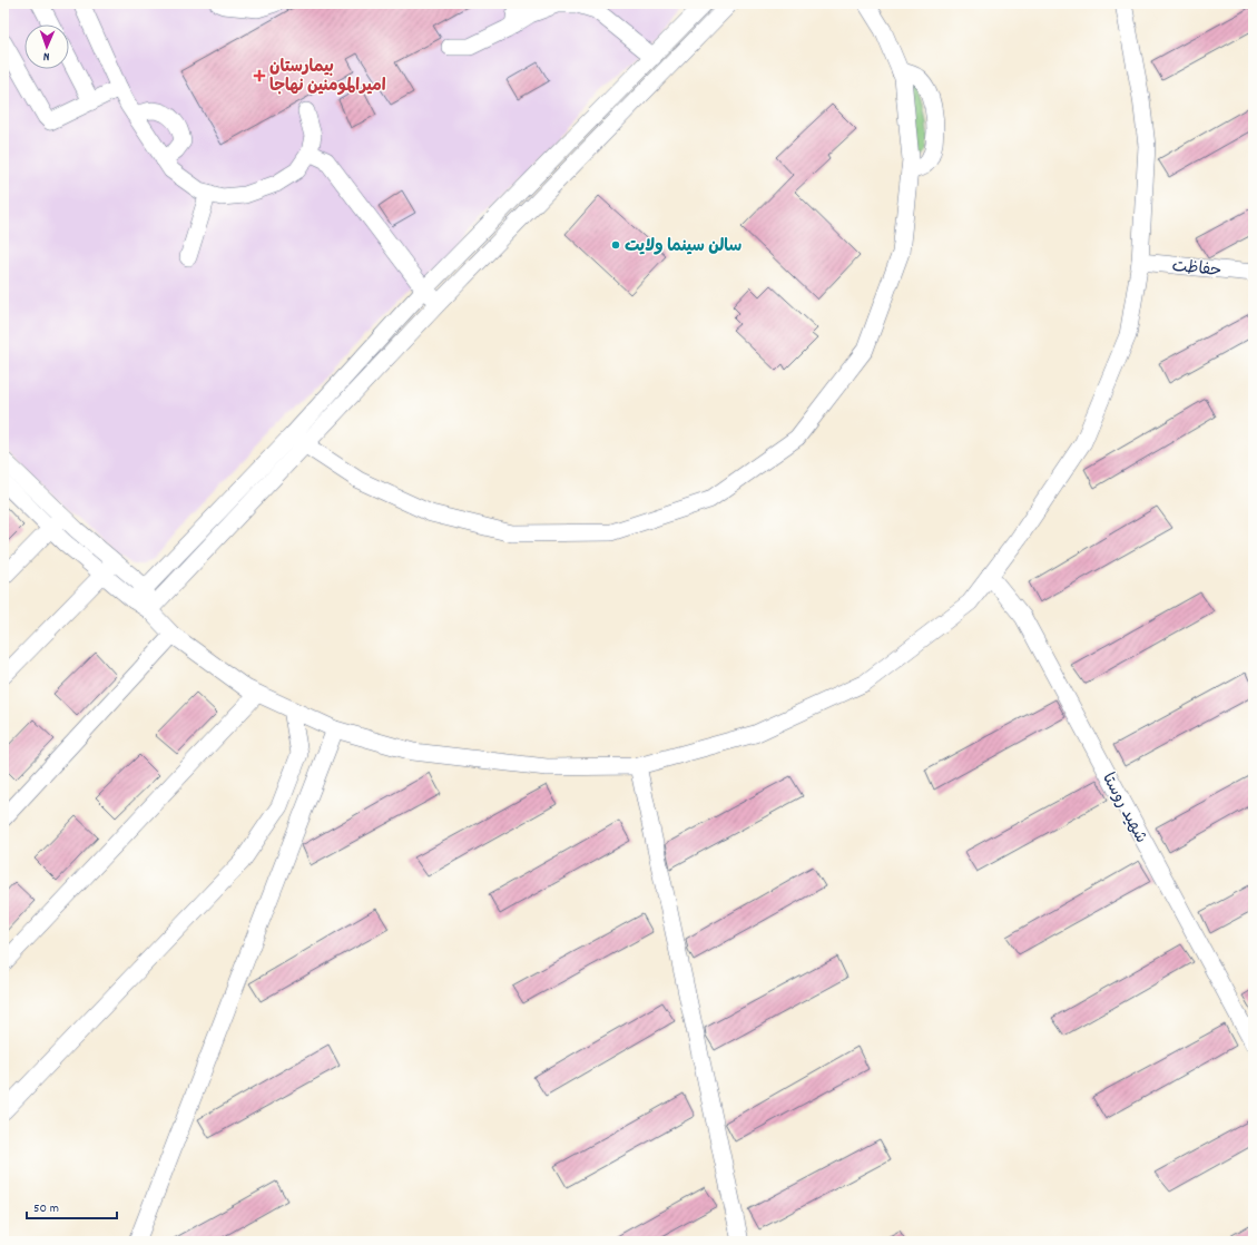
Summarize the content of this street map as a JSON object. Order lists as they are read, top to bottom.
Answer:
{
  "streets": {
    "street": ["حفاظت", "شهید روستا"]
  },
  "places": {
    "health": ["بیمارستان امیرالمومنین نهاجا"],
    "other": ["سالن سینما ولایت"]
  },
  "scale_bar": "50 m",
  "north": "bottom"
}
